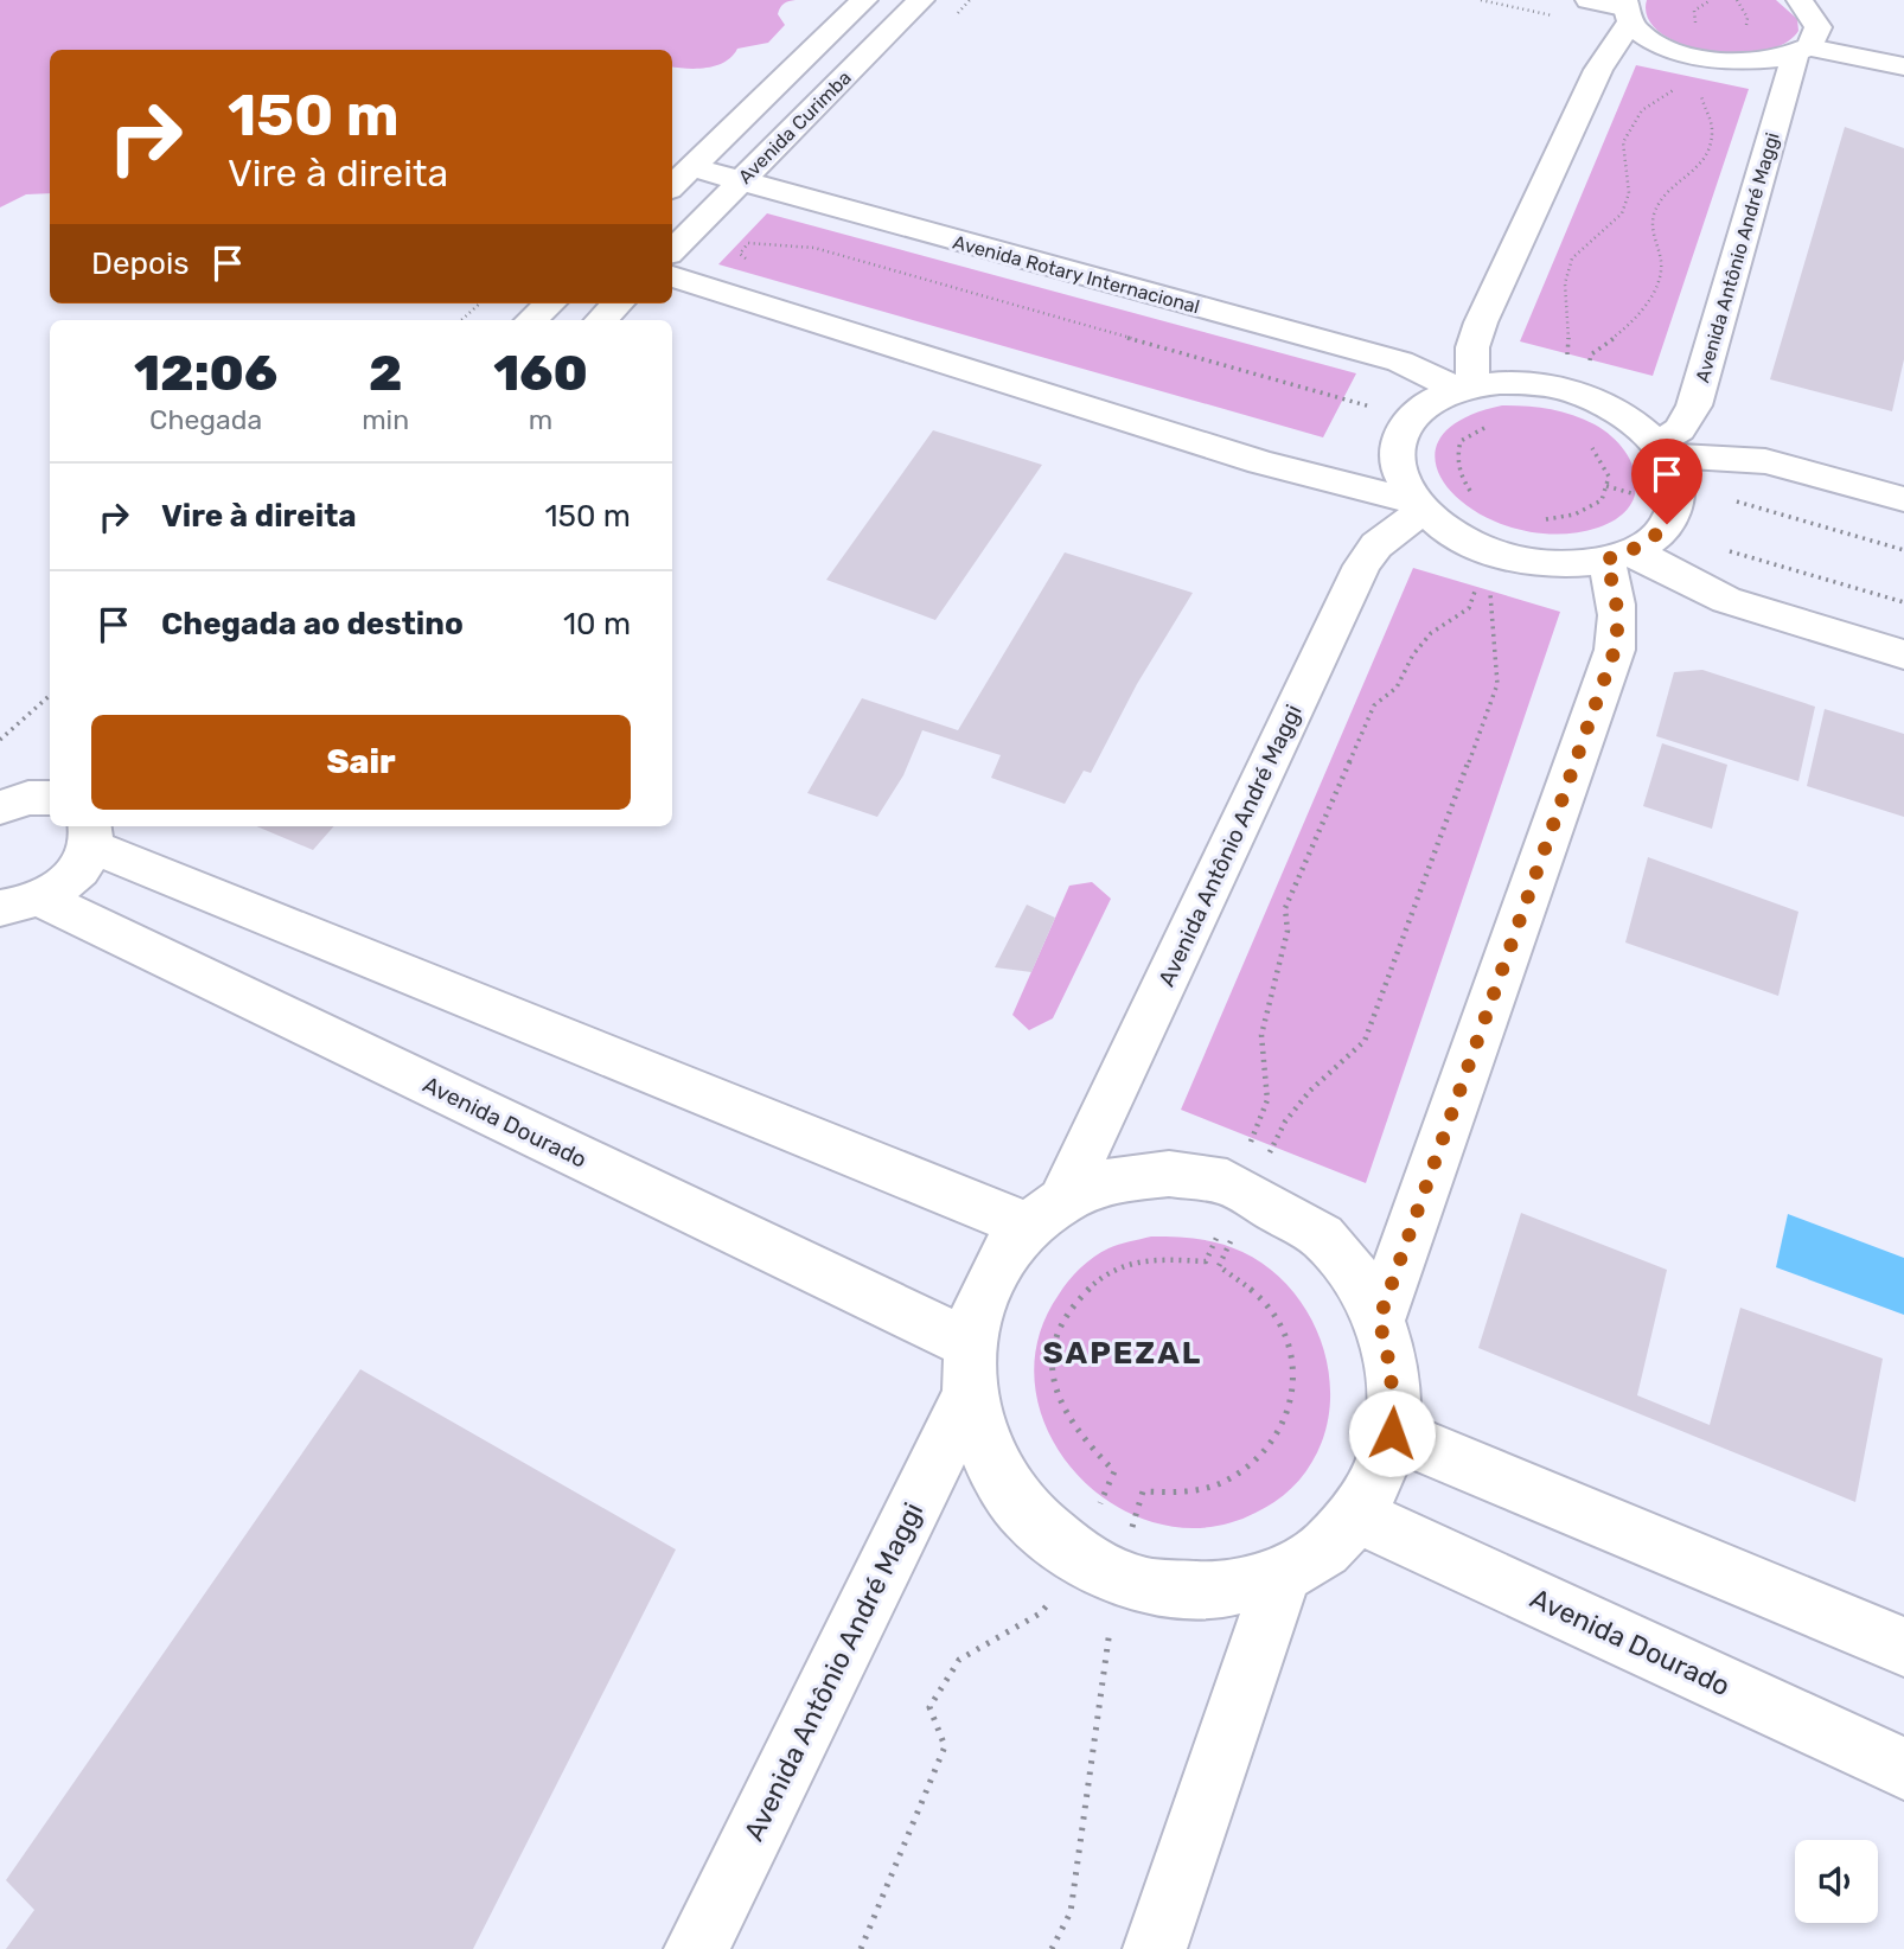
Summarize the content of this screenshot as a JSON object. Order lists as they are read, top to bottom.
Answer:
{
  "streets": {
    "street": [
      "Avenida Curimba",
      "Avenida Antônio André Maggi",
      "Avenida Rotary Internacional",
      "Avenida Dourado"
    ]
  },
  "crossings": [
    ["Avenida Curimba", "Avenida Rotary Internacional"],
    ["Avenida Antônio André Maggi", "Avenida Dourado"]
  ],
  "districts": ["SAPEZAL"],
  "page": {
    "turn": ["150 m", "Vire à direita"],
    "then": "Depois",
    "eta": [
      "12:06",
      "Chegada",
      "2",
      "min",
      "160",
      "m"
    ],
    "list": [
      {
        "name": "Vire à direita",
        "value": "150 m"
      },
      {
        "name": "Chegada ao destino",
        "value": "10 m"
      }
    ],
    "buttons": "Sair"
  }
}
